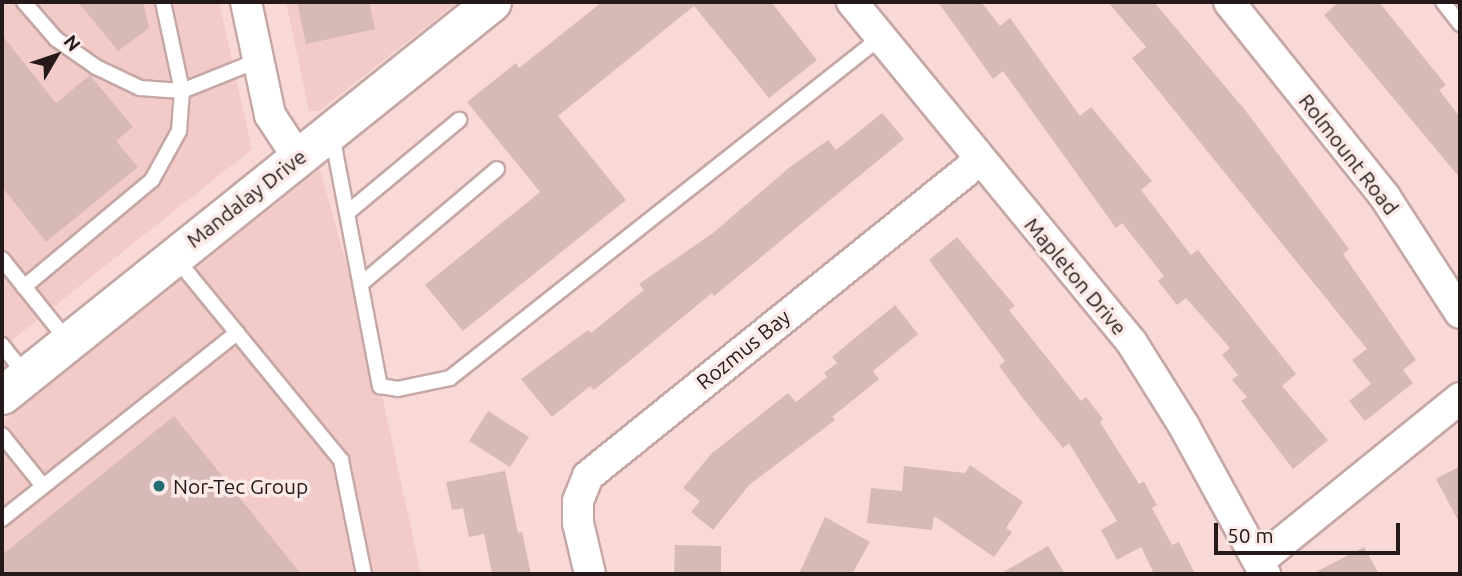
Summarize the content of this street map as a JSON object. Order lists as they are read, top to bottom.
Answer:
{
  "streets": {
    "street": [
      "Rolmount Road",
      "Mandalay Drive",
      "Mapleton Drive",
      "Rozmus Bay"
    ]
  },
  "crossings": [
    ["Mapleton Drive", "Rozmus Bay"]
  ],
  "places": ["Nor-Tec Group"],
  "scale_bar": "50 m",
  "north": "top right"
}
